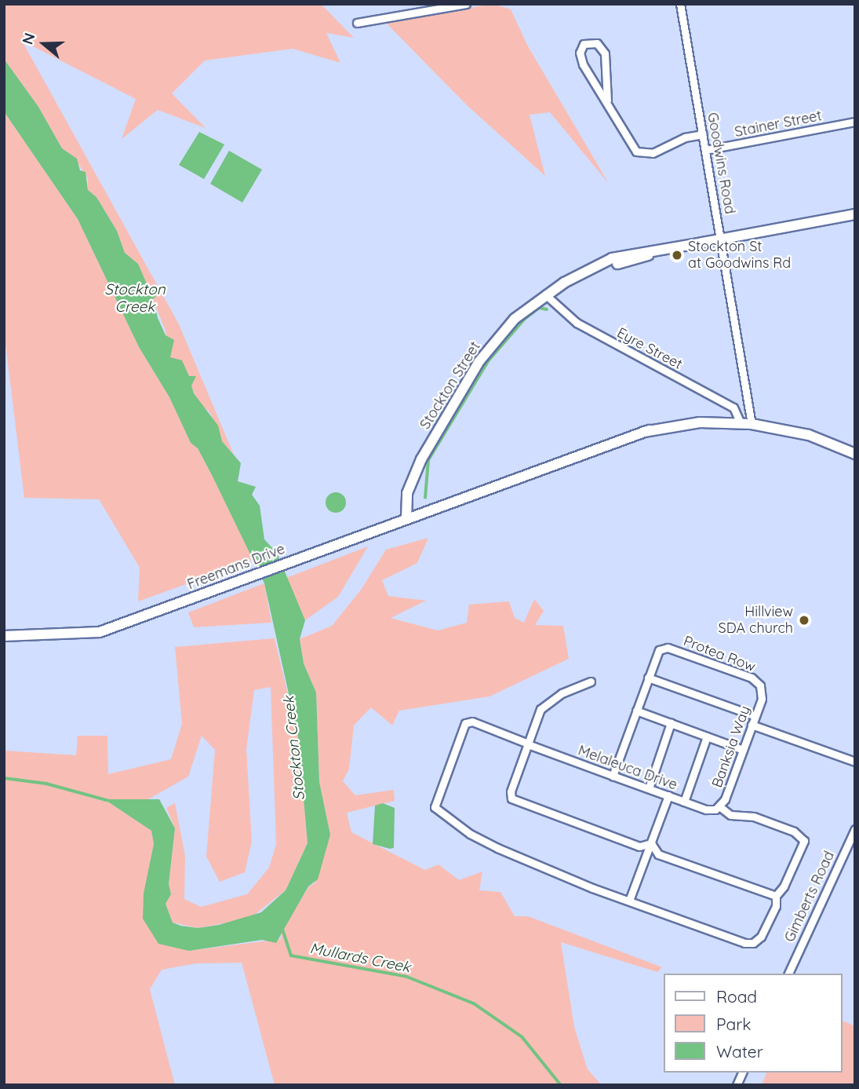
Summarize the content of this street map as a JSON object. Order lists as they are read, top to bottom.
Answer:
{
  "streets": {
    "main road": ["Stockton Street", "Freemans Drive"],
    "street": [
      "Stainer Street",
      "Goodwins Road",
      "Eyre Street",
      "Protea Row",
      "Banksia Way",
      "Melaleuca Drive",
      "Gimberts Road"
    ]
  },
  "crossings": [
    ["Stainer Street", "Goodwins Road"],
    ["Goodwins Road", "Stockton Street"],
    ["Goodwins Road", "Freemans Drive"],
    ["Eyre Street", "Stockton Street"],
    ["Eyre Street", "Freemans Drive"],
    ["Stockton Street", "Freemans Drive"],
    ["Protea Row", "Banksia Way"],
    ["Banksia Way", "Melaleuca Drive"]
  ],
  "water": ["Stockton Creek", "Mullards Creek"],
  "places": ["Stockton St at Goodwins Rd", "Hillview SDA church"],
  "legend": ["Road", "Park", "Water"],
  "north": "left"
}
